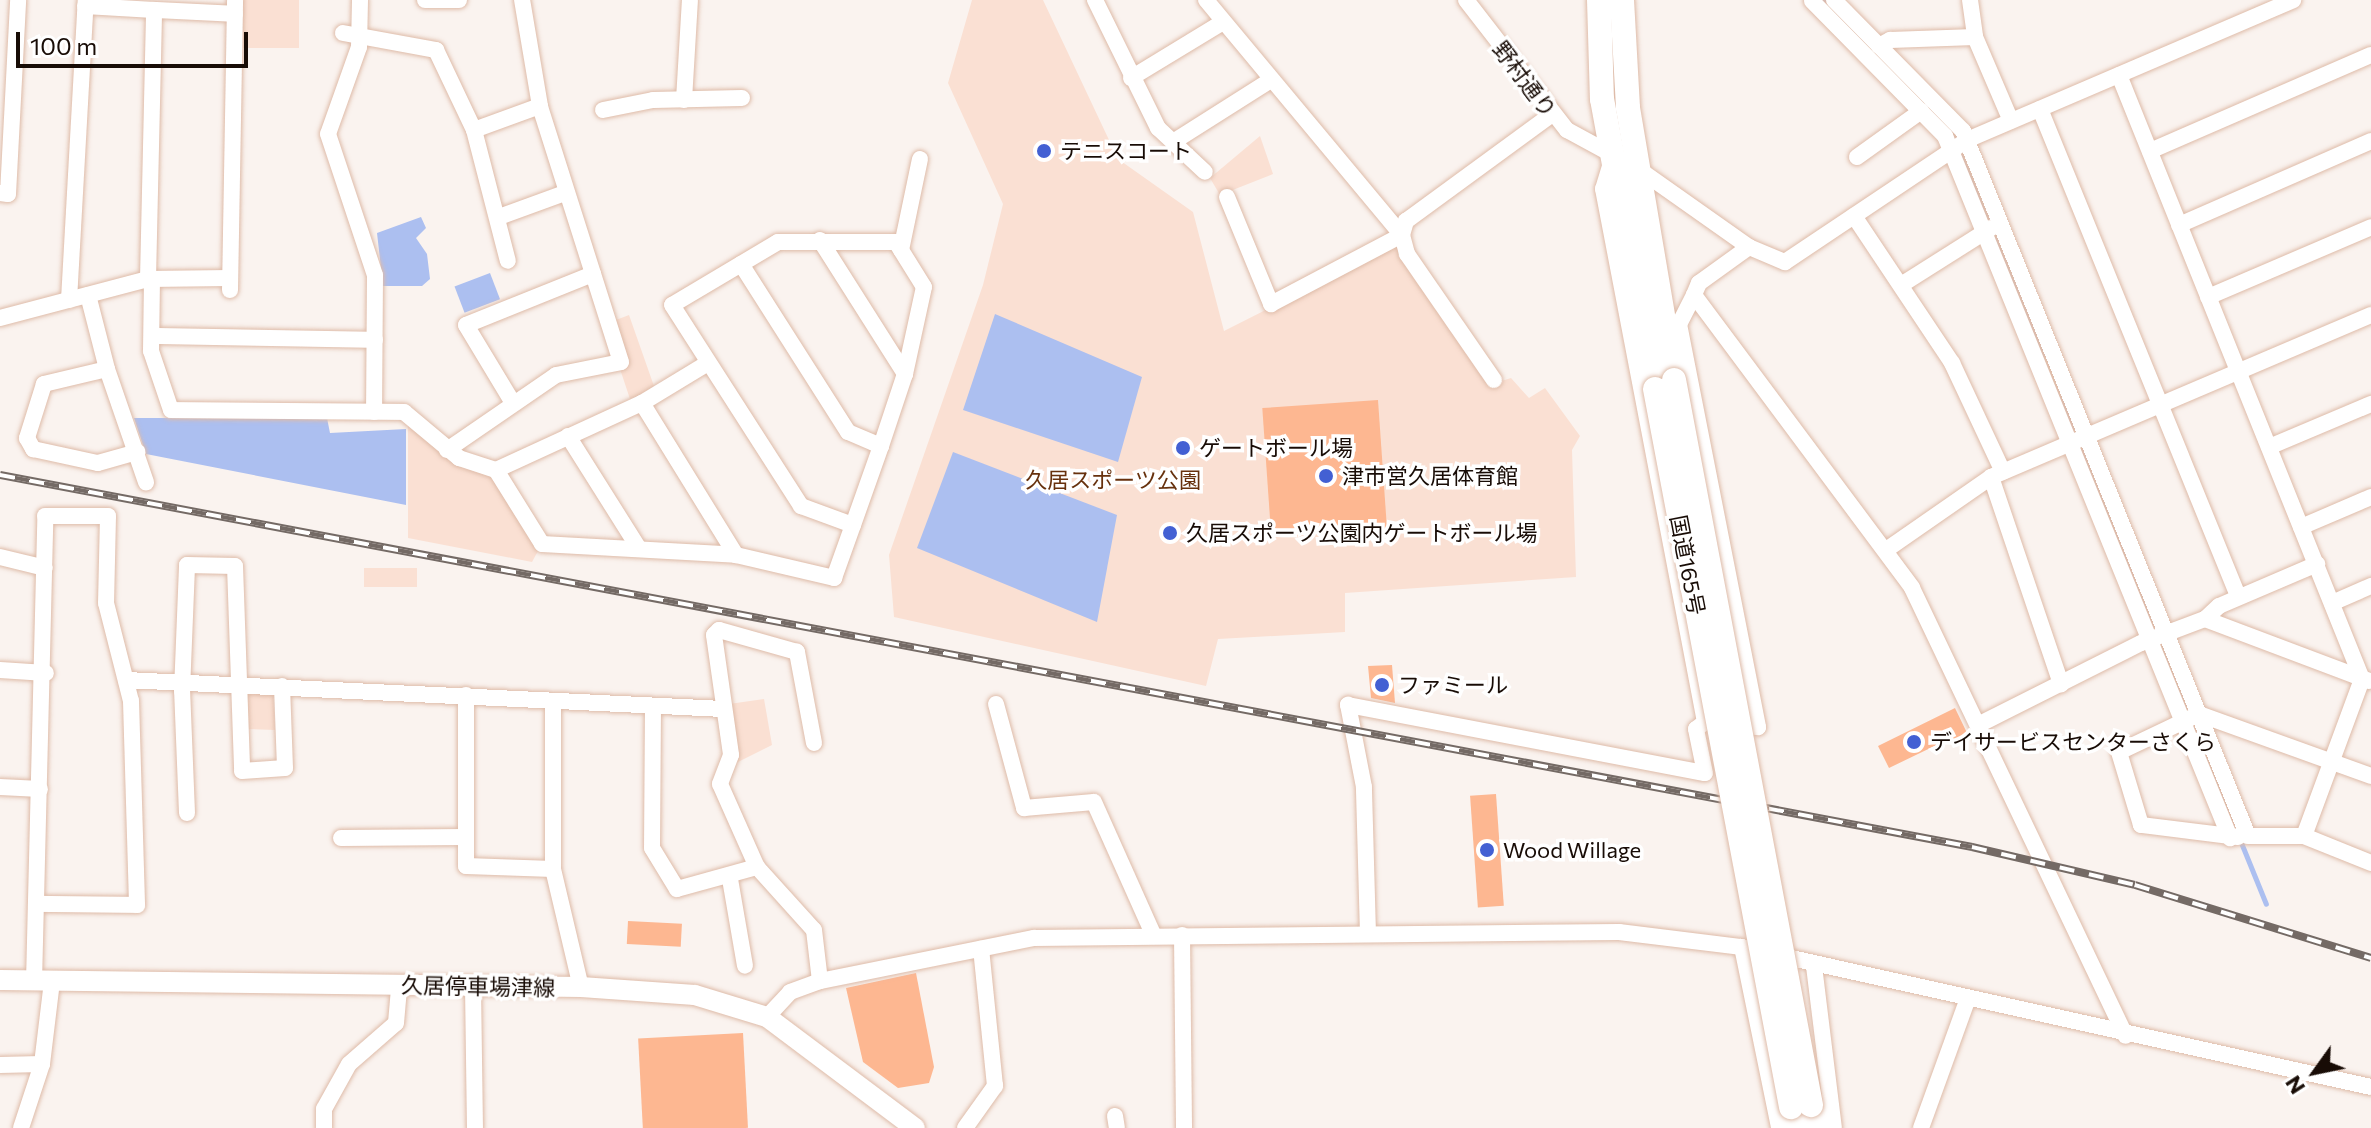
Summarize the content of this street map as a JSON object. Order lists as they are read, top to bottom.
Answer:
{
  "streets": {
    "highway": ["国道165号"],
    "main road": ["久居停車場津線"],
    "street": ["野村通り"]
  },
  "crossings": [
    ["野村通り", "国道165号"]
  ],
  "parks": ["久居スポーツ公園"],
  "places": [
    "テニスコート",
    "ゲートボール場",
    "津市営久居体育館",
    "久居スポーツ公園内ゲートボール場",
    "ファミール",
    "デイサービスセンターさくら",
    "Wood Willage"
  ],
  "scale_bar": "100 m",
  "north": "bottom left"
}
